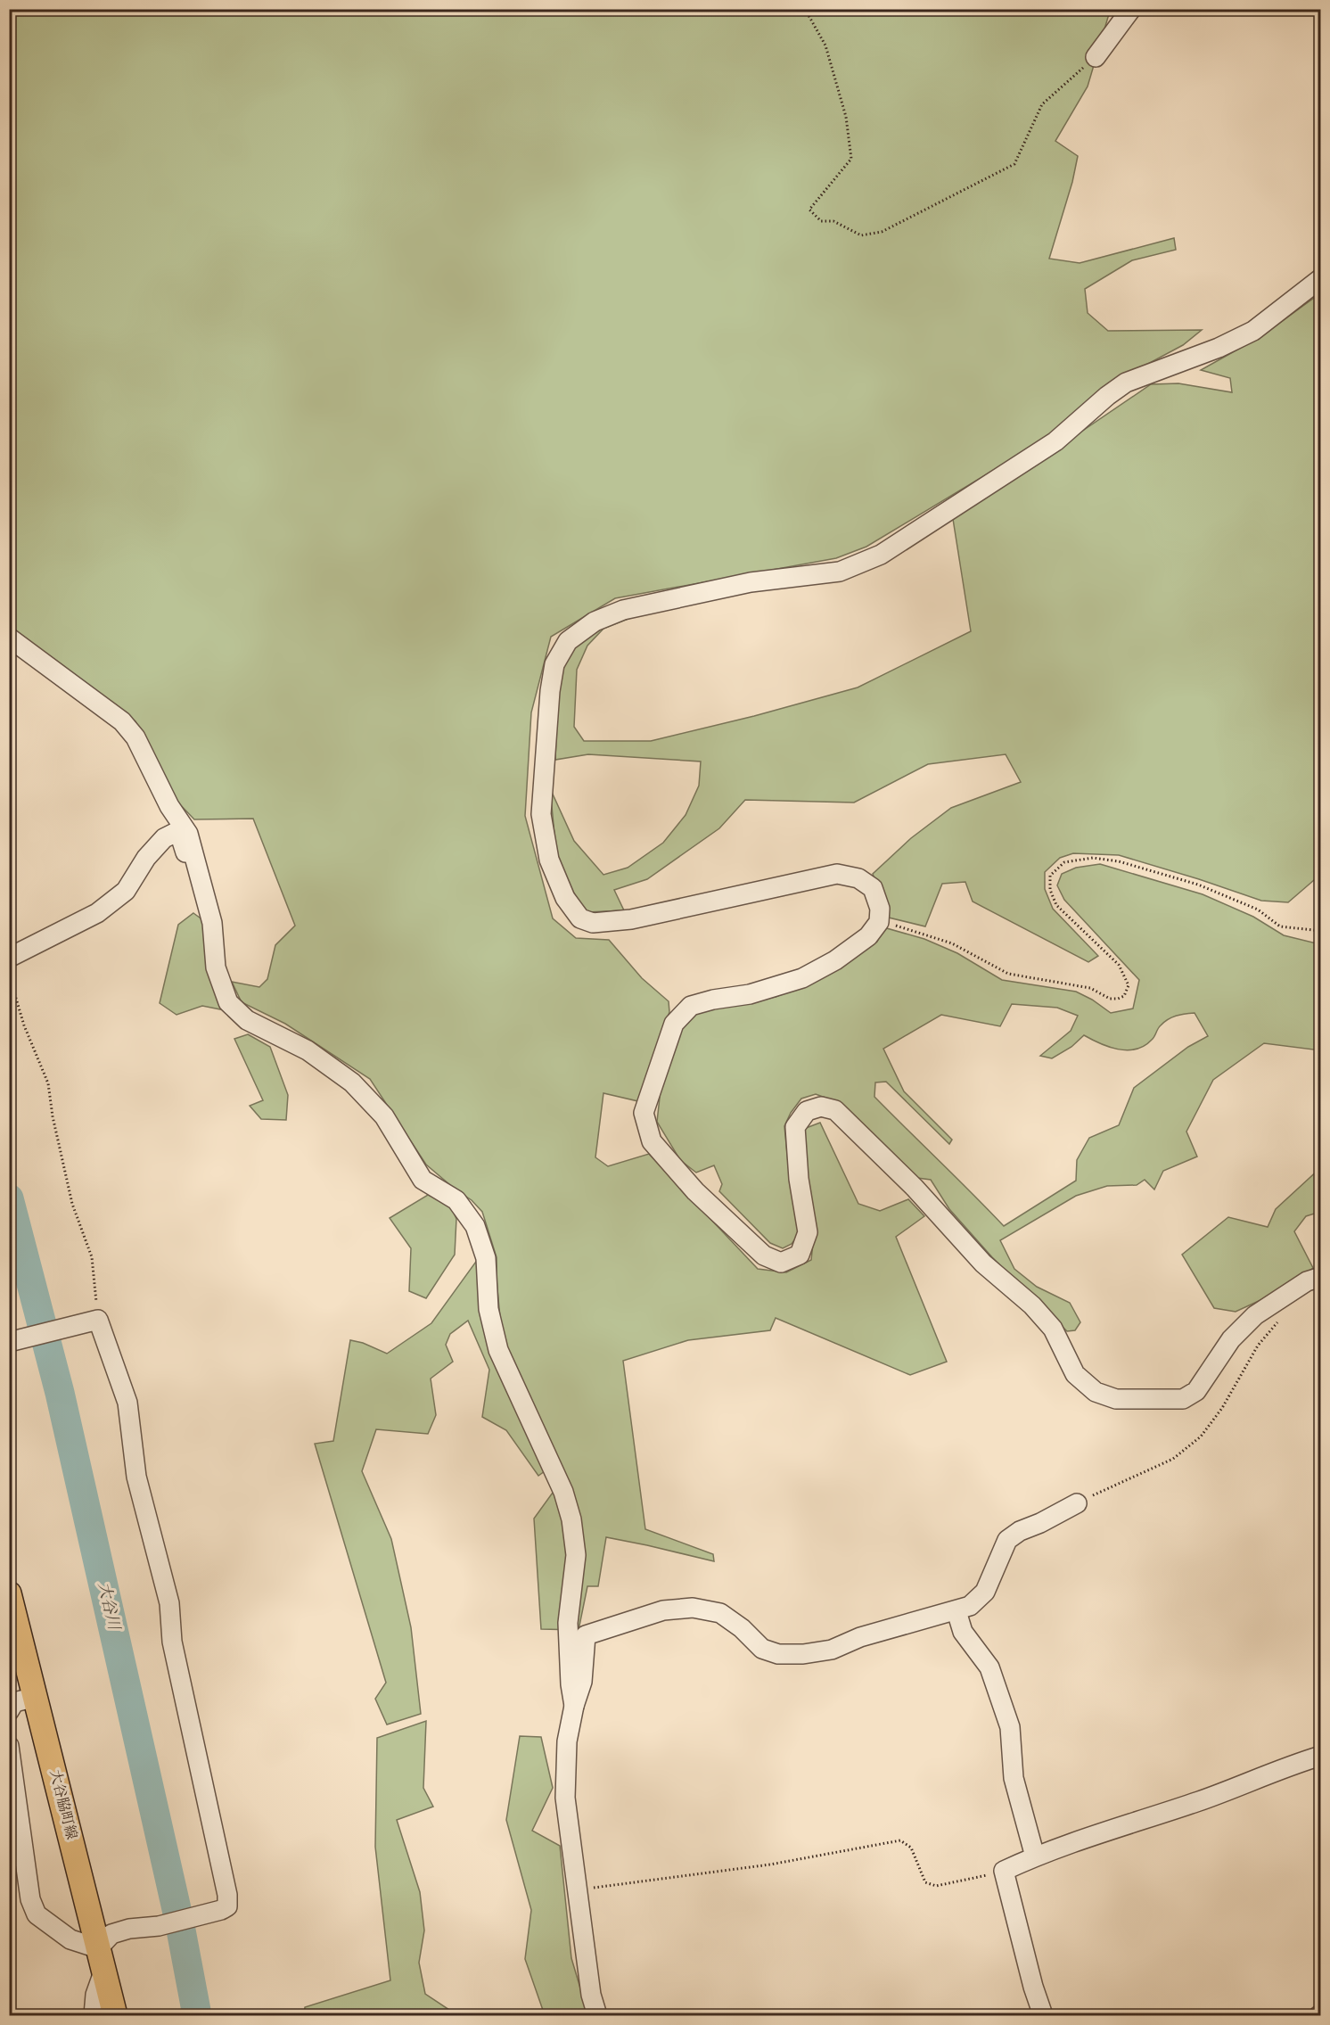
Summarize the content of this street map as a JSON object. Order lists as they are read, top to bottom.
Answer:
{
  "streets": {
    "main road": ["大谷脇町線"]
  },
  "water": ["大谷川"]
}
